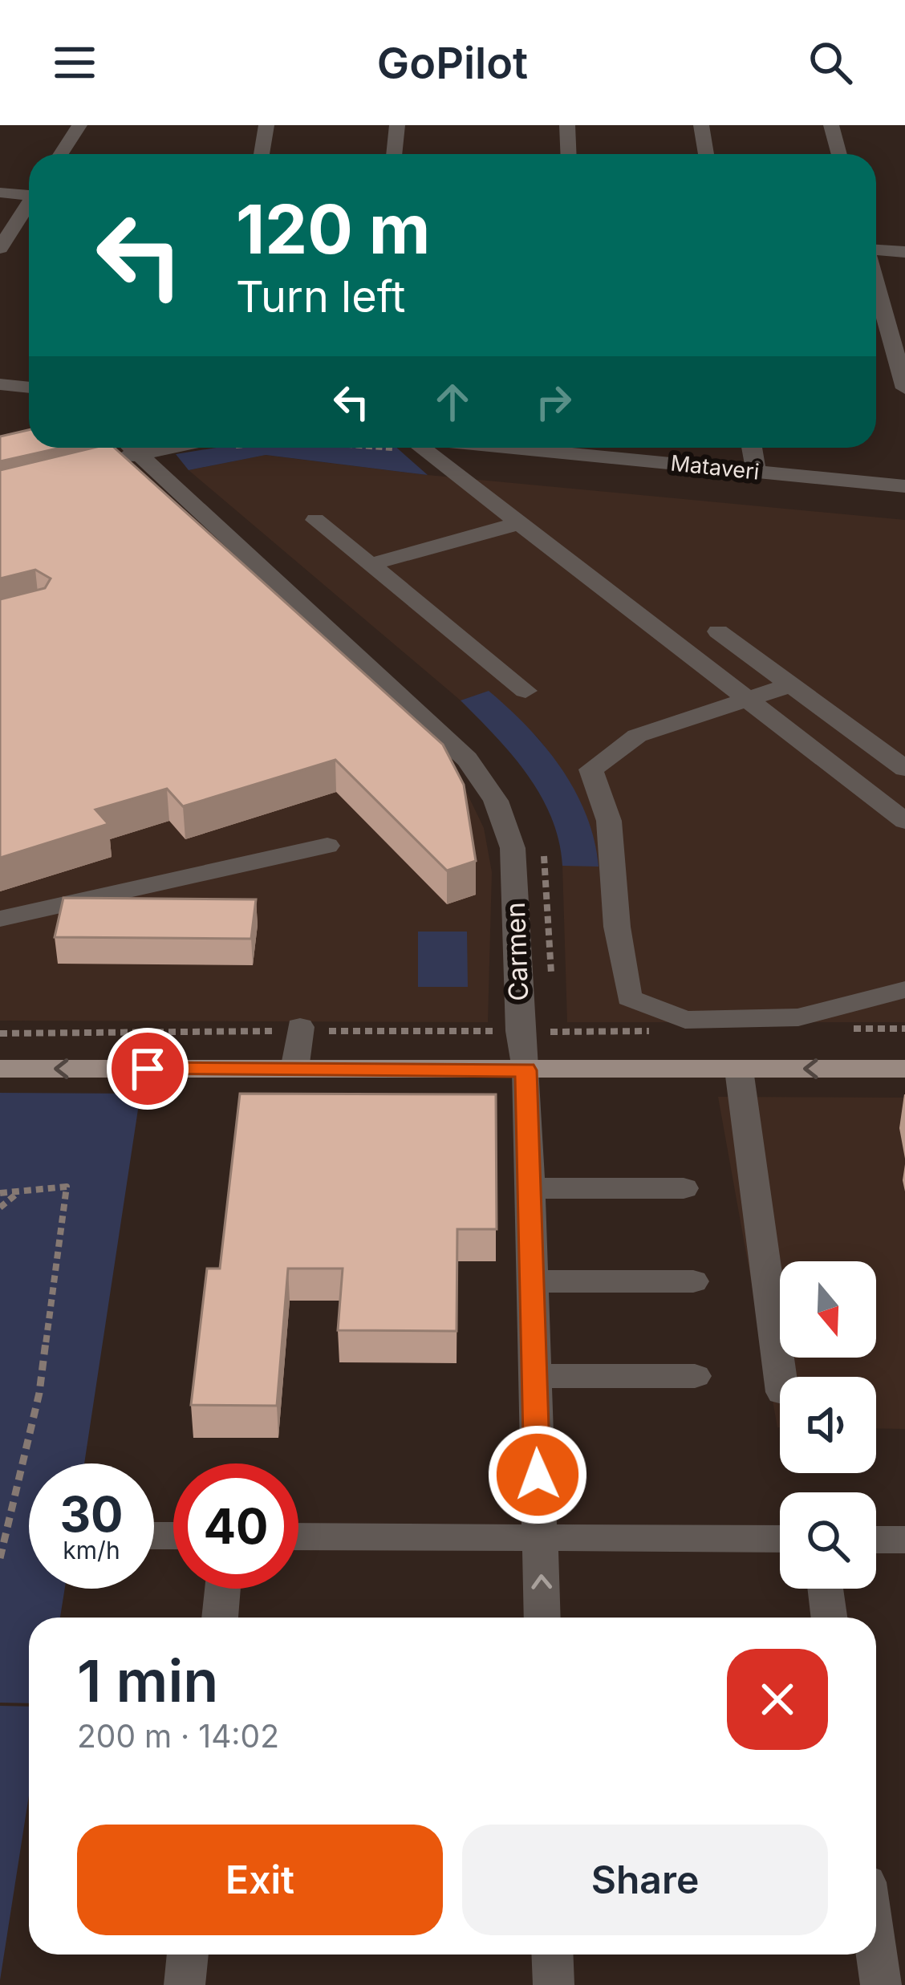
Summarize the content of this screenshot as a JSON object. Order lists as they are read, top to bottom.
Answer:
{
  "streets": {
    "street": ["Mataveri", "Carmen"]
  },
  "north": "bottom",
  "page": {
    "header": "GoPilot",
    "turn": ["120 m", "Turn left"],
    "speed": "30 km/h",
    "limit": "40",
    "heading": ["1 min", "200 m · 14:02"],
    "buttons": ["Exit", "Share"]
  }
}
